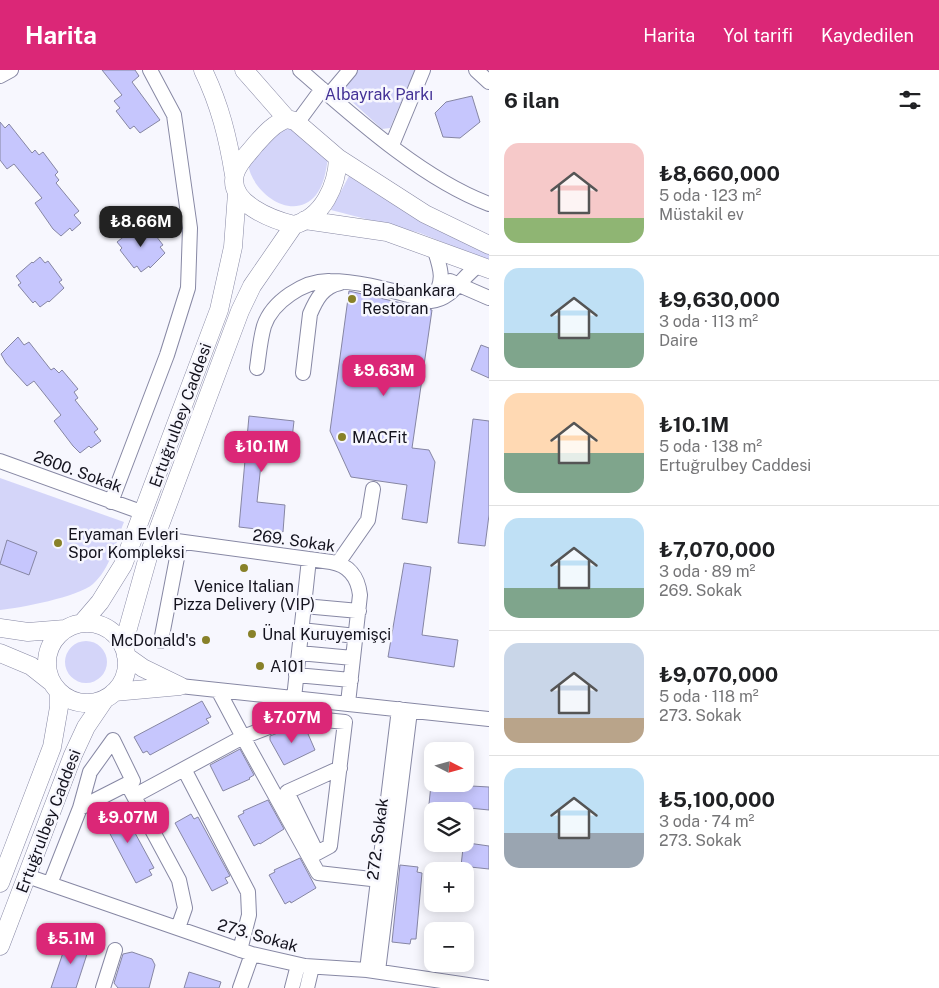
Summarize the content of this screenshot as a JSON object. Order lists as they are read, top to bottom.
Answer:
{
  "streets": {
    "main road": ["Ertuğrulbey Caddesi"],
    "street": [
      "2600. Sokak",
      "269. Sokak",
      "272. Sokak",
      "273. Sokak"
    ]
  },
  "crossings": [
    ["Ertuğrulbey Caddesi", "2600. Sokak"],
    ["Ertuğrulbey Caddesi", "269. Sokak"],
    ["Ertuğrulbey Caddesi", "273. Sokak"],
    ["272. Sokak", "273. Sokak"]
  ],
  "parks": ["Albayrak Parkı"],
  "places": [
    "Balabankara Restoran",
    "MACFit",
    "Eryaman Evleri Spor Kompleksi",
    "Venice Italian Pizza Delivery (VIP)",
    "Ünal Kuruyemişçi",
    "McDonald's",
    "A101"
  ],
  "north": "right",
  "page": {
    "header": "Harita",
    "nav": ["Harita", "Yol tarifi", "Kaydedilen"],
    "heading": "6 ilan",
    "list": [
      {
        "name": "₺8,660,000",
        "note": "5 oda · 123 m² · Müstakil ev"
      },
      {
        "name": "₺9,630,000",
        "note": "3 oda · 113 m² · Daire"
      },
      {
        "name": "₺10.1M",
        "note": "5 oda · 138 m² · Ertuğrulbey Caddesi"
      },
      {
        "name": "₺7,070,000",
        "note": "3 oda · 89 m² · 269. Sokak"
      },
      {
        "name": "₺9,070,000",
        "note": "5 oda · 118 m² · 273. Sokak"
      },
      {
        "name": "₺5,100,000",
        "note": "3 oda · 74 m² · 273. Sokak"
      }
    ],
    "price": [
      "₺8.66M",
      "₺9.63M",
      "₺10.1M",
      "₺7.07M",
      "₺9.07M",
      "₺5.1M"
    ],
    "map_buttons": ["+", "−"]
  }
}
